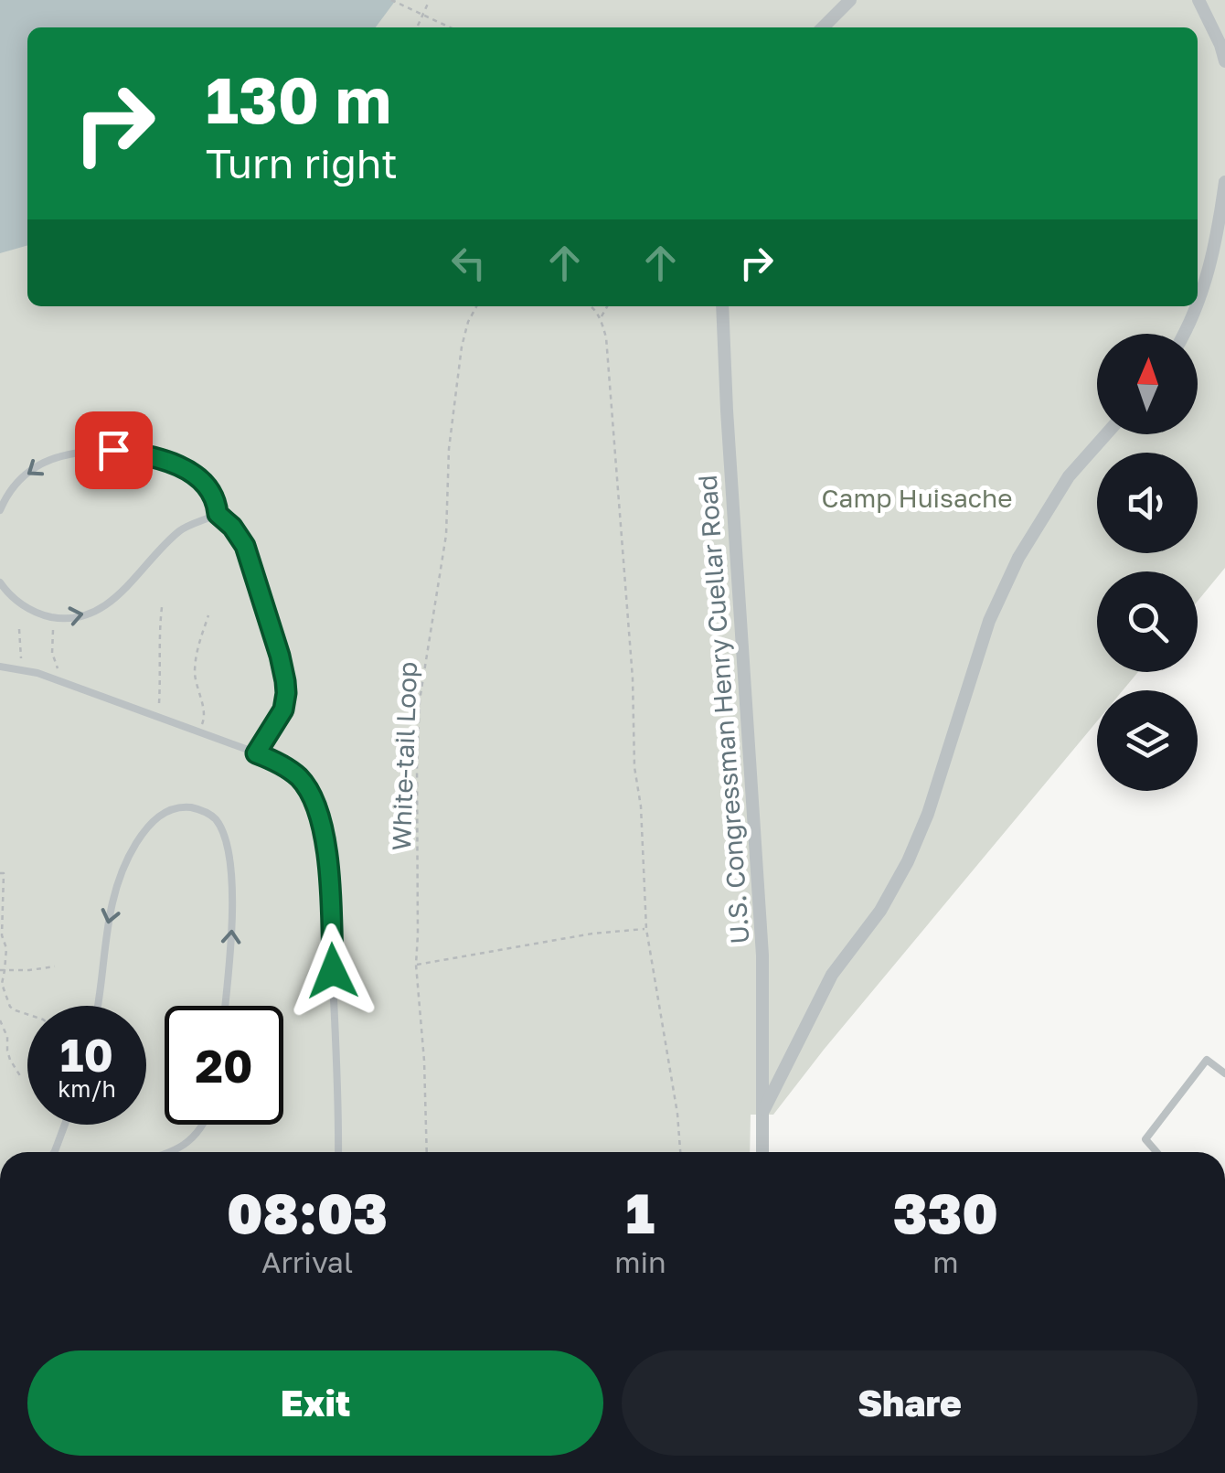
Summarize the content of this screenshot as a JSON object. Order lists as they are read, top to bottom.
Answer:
{
  "streets": {
    "street": ["U.S. Congressman Henry Cuellar Road"],
    "path": ["White-tail Loop"]
  },
  "parks": ["Camp Huisache"],
  "north": "top",
  "page": {
    "turn": ["130 m", "Turn right"],
    "speed": "10 km/h",
    "limit": "20",
    "eta": [
      "08:03",
      "Arrival",
      "1",
      "min",
      "330",
      "m"
    ],
    "buttons": ["Exit", "Share"]
  }
}
